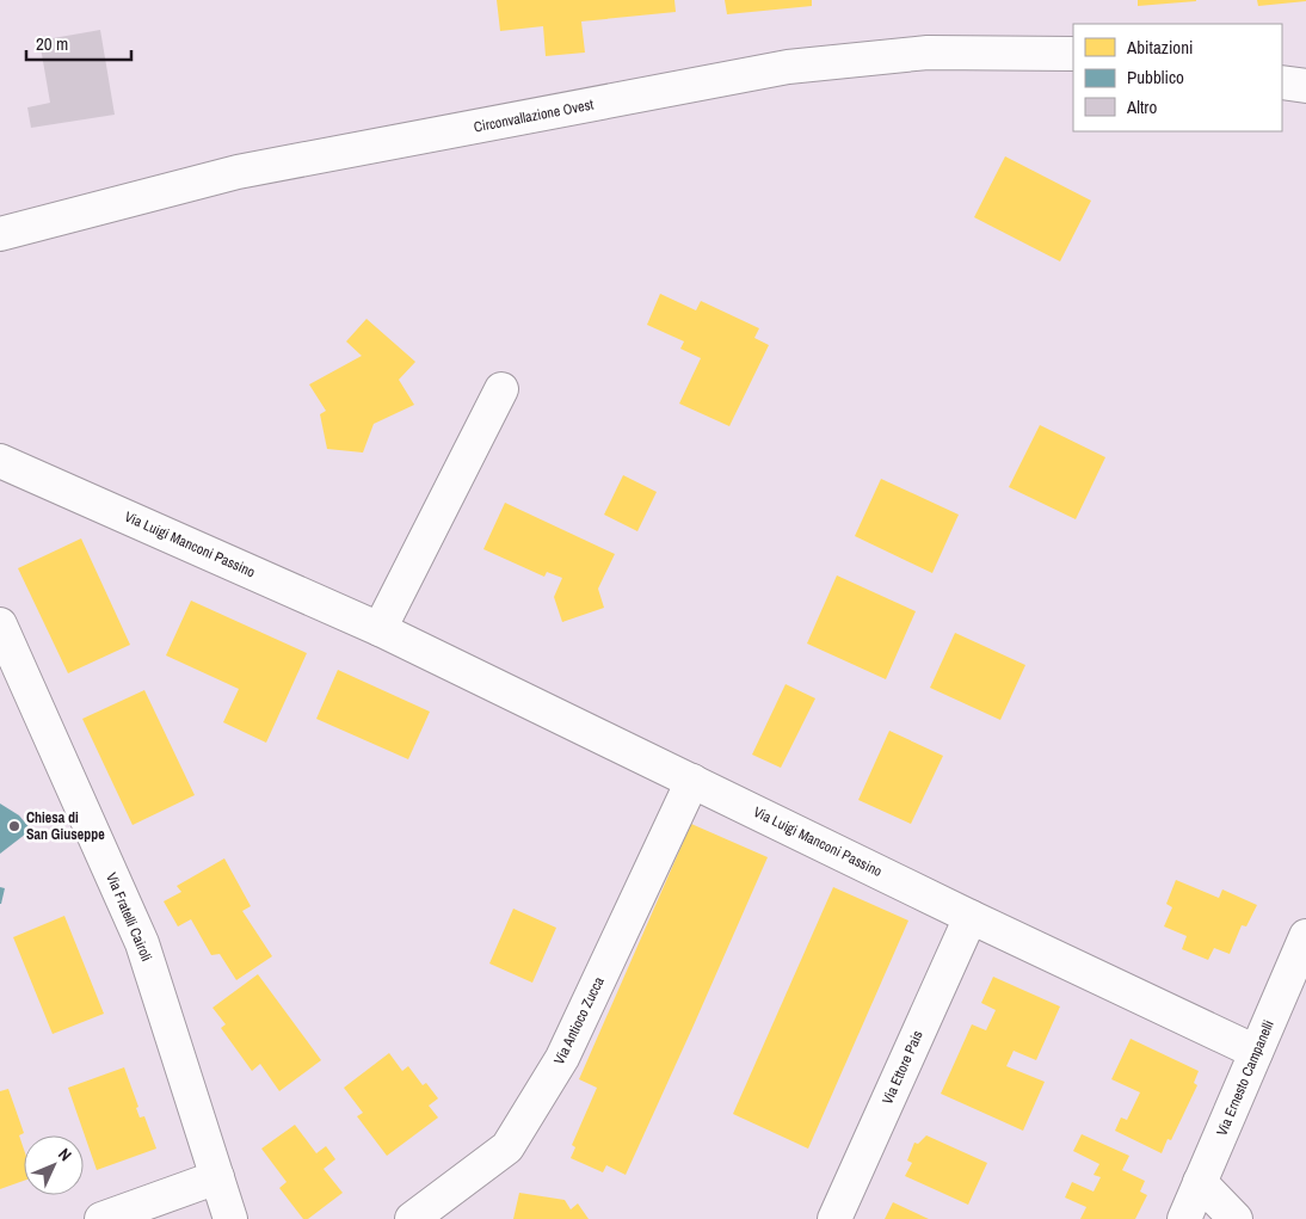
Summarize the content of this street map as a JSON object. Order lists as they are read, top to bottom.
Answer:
{
  "streets": {
    "street": [
      "Circonvallazione Ovest",
      "Via Luigi Manconi Passino",
      "Via Fratelli Cairoli",
      "Via Antioco Zucca",
      "Via Ettore Pais",
      "Via Ernesto Campanelli"
    ]
  },
  "crossings": [
    ["Via Luigi Manconi Passino", "Via Antioco Zucca"],
    ["Via Luigi Manconi Passino", "Via Ettore Pais"],
    ["Via Luigi Manconi Passino", "Via Ernesto Campanelli"]
  ],
  "places": ["Chiesa di San Giuseppe"],
  "legend": ["Abitazioni", "Pubblico", "Altro"],
  "scale_bar": "20 m",
  "north": "top right"
}
